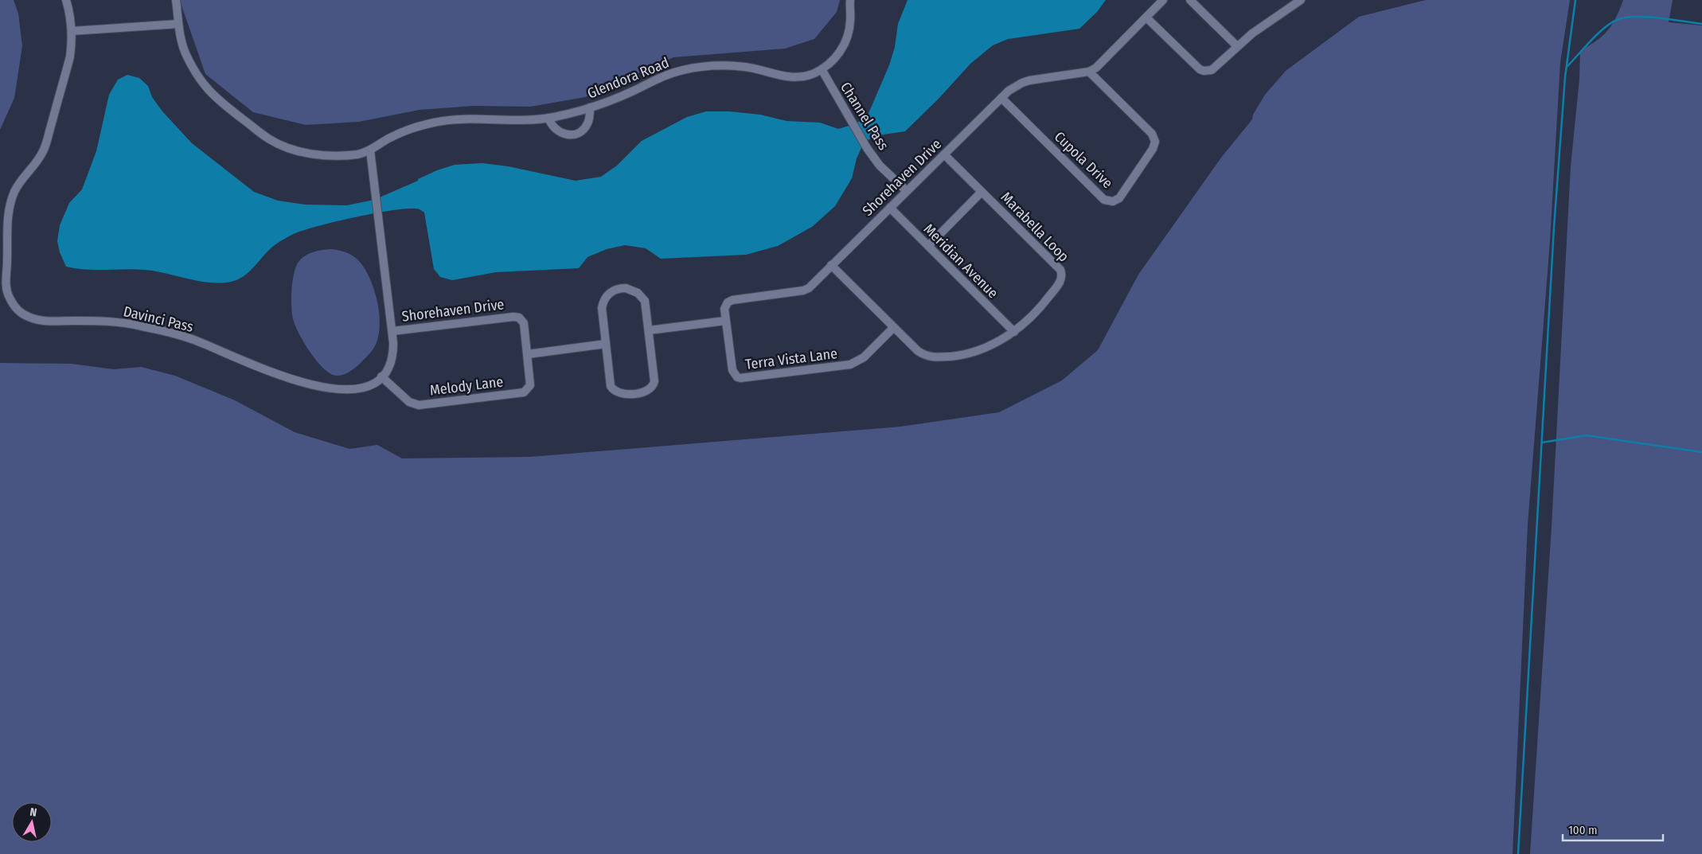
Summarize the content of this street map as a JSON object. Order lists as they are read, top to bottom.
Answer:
{
  "streets": {
    "street": [
      "Glendora Road",
      "Channel Pass",
      "Cupola Drive",
      "Shorehaven Drive",
      "Marabella Loop",
      "Meridian Avenue",
      "Davinci Pass",
      "Terra Vista Lane",
      "Melody Lane"
    ]
  },
  "crossings": [
    ["Glendora Road", "Channel Pass"],
    ["Channel Pass", "Shorehaven Drive"],
    ["Cupola Drive", "Shorehaven Drive"],
    ["Shorehaven Drive", "Marabella Loop"],
    ["Shorehaven Drive", "Meridian Avenue"],
    ["Shorehaven Drive", "Terra Vista Lane"],
    ["Shorehaven Drive", "Melody Lane"],
    ["Marabella Loop", "Meridian Avenue"],
    ["Marabella Loop", "Terra Vista Lane"],
    ["Davinci Pass", "Melody Lane"]
  ],
  "scale_bar": "100 m",
  "north": "top"
}
